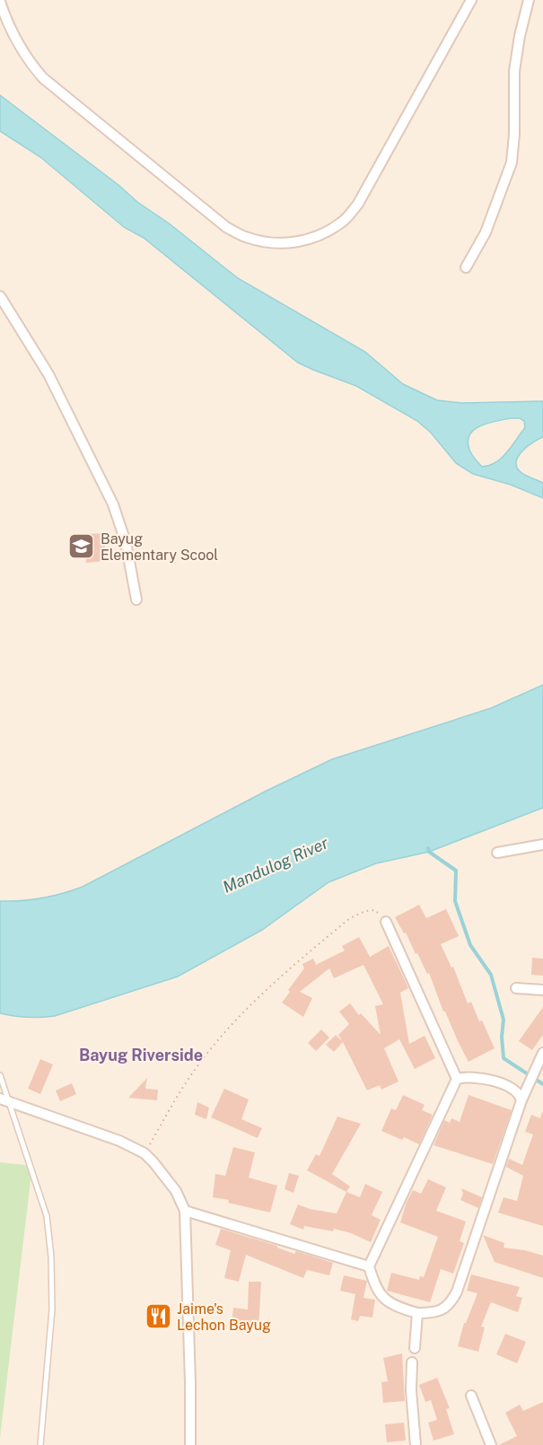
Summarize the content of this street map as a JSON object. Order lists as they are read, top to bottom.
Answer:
{
  "districts": ["Bayug Riverside"],
  "water": ["Mandulog River"],
  "places": {
    "school or university": ["Bayug Elementary Scool"],
    "restaurant": ["Jaime's Lechon Bayug"]
  }
}
